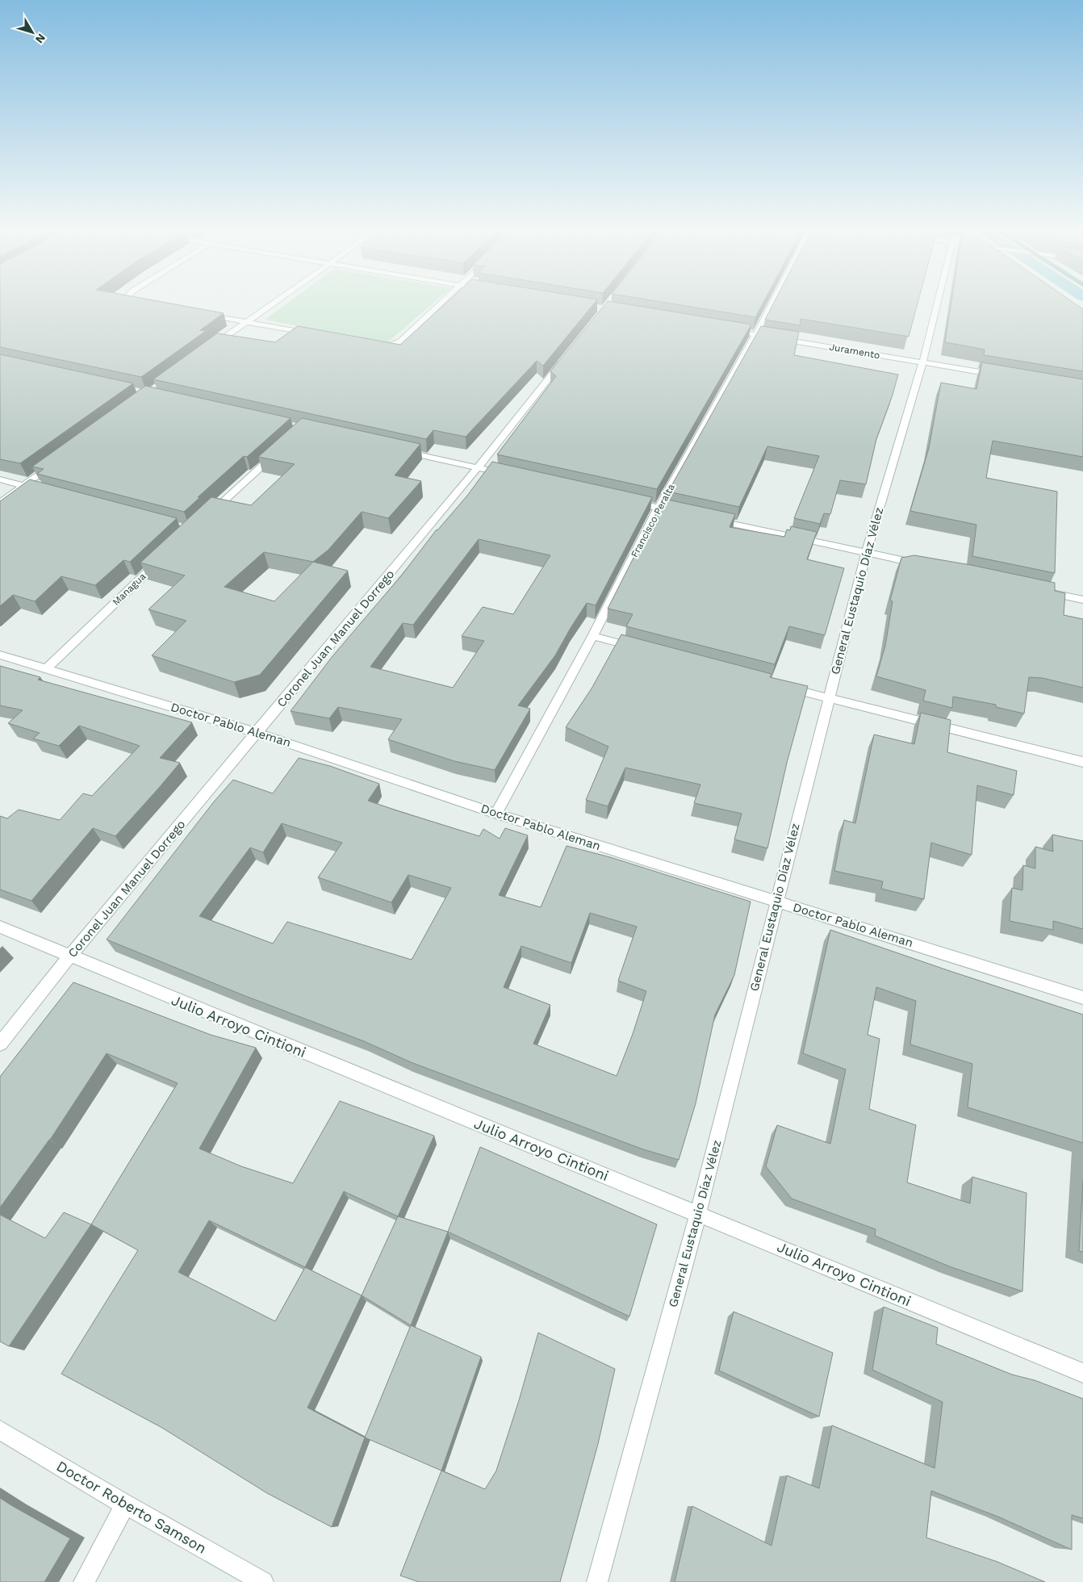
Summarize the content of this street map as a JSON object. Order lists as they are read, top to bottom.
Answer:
{
  "streets": {
    "street": [
      "Juramento",
      "Francisco Peralta",
      "Managua",
      "General Eustaquio Díaz Vélez",
      "Coronel Juan Manuel Dorrego",
      "Doctor Pablo Aleman",
      "Julio Arroyo Cintioni",
      "Doctor Roberto Samson"
    ]
  },
  "crossings": [
    ["Juramento", "Francisco Peralta"],
    ["Juramento", "General Eustaquio Díaz Vélez"],
    ["Francisco Peralta", "Doctor Pablo Aleman"],
    ["Managua", "Doctor Pablo Aleman"],
    ["General Eustaquio Díaz Vélez", "Doctor Pablo Aleman"],
    ["General Eustaquio Díaz Vélez", "Julio Arroyo Cintioni"],
    ["Coronel Juan Manuel Dorrego", "Doctor Pablo Aleman"],
    ["Coronel Juan Manuel Dorrego", "Julio Arroyo Cintioni"]
  ],
  "north": "bottom right"
}
